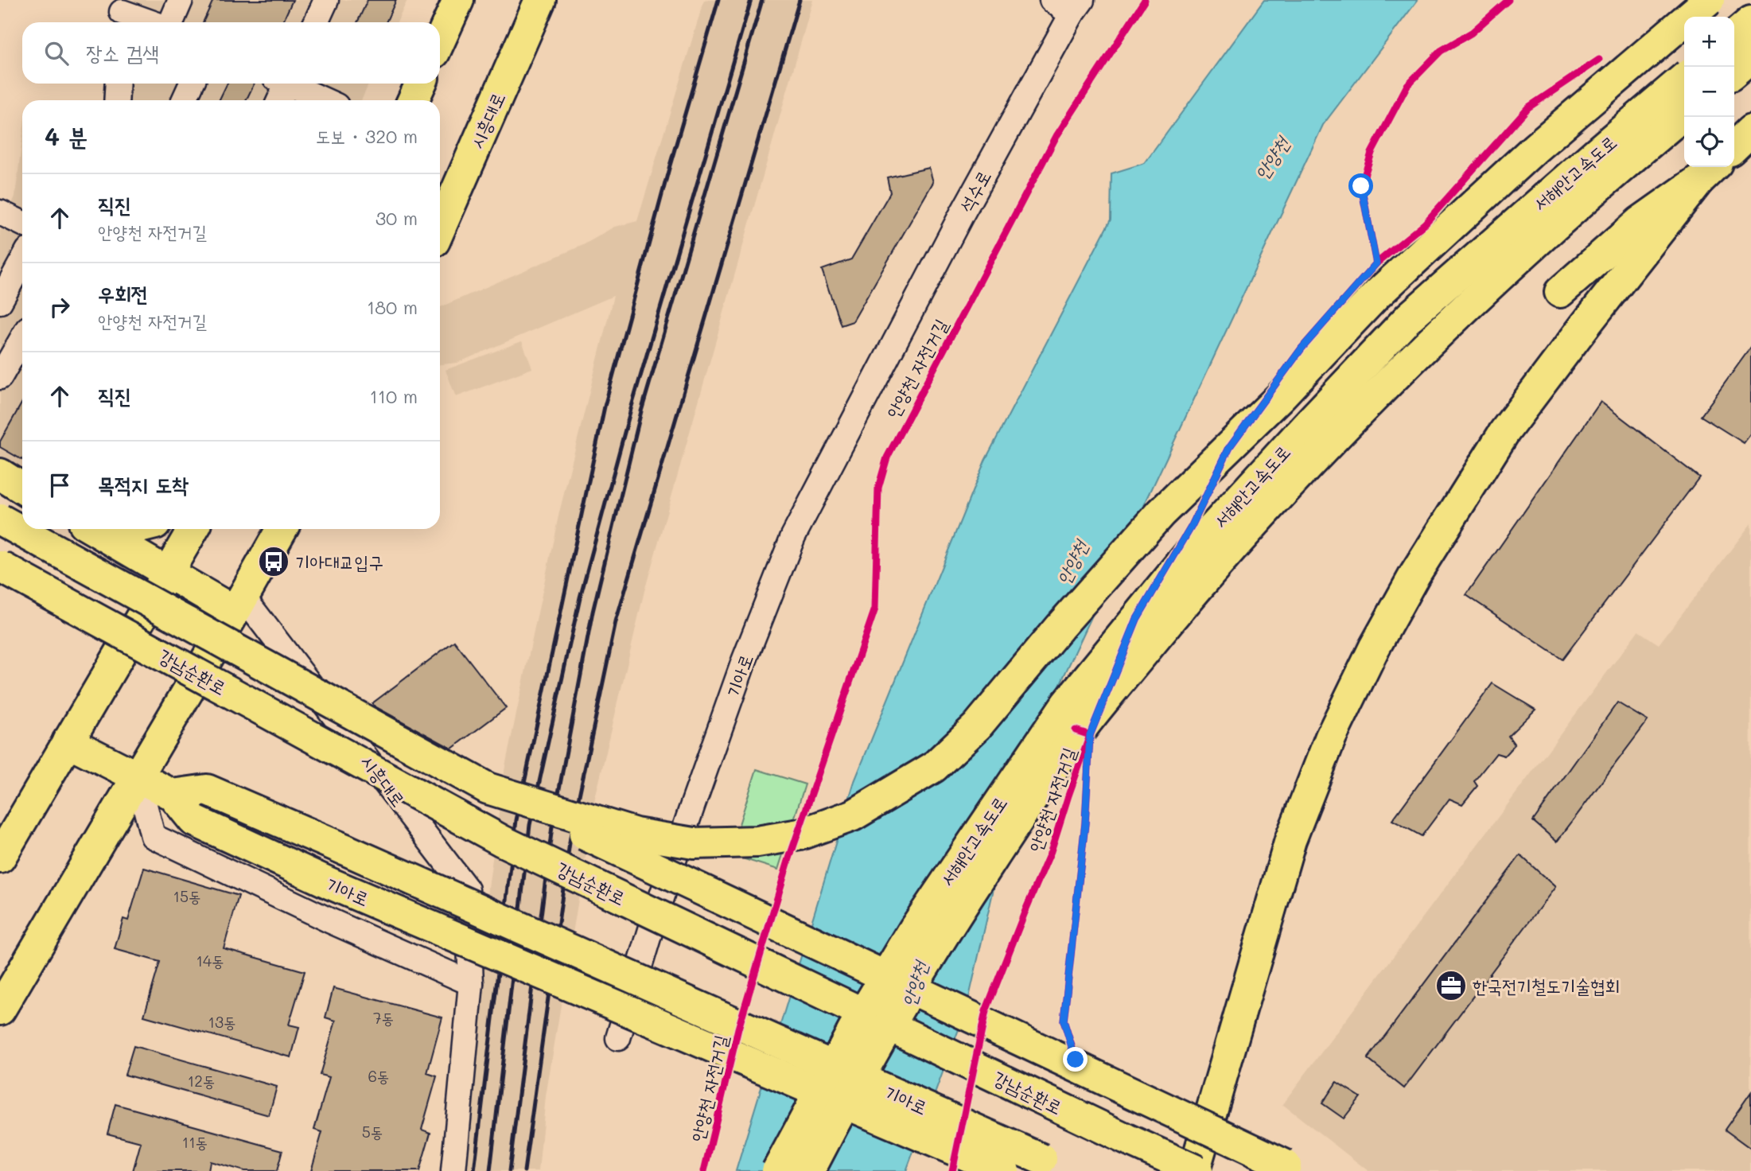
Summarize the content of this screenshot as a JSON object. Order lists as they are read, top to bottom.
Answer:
{
  "streets": {
    "main road": [
      "시흥대로",
      "서해안고속도로",
      "강남순환로",
      "기아로"
    ],
    "street": ["석수로"],
    "cycle path": ["안양천 자전거길"]
  },
  "crossings": [
    ["석수로", "기아로"]
  ],
  "water": ["안양천"],
  "places": {
    "bus stop": ["기아대교입구"],
    "office": ["한국전기철도기술협회"]
  },
  "house_numbers": [
    "15동",
    "14동",
    "7동",
    "13동",
    "6동",
    "12동",
    "5동",
    "11동"
  ],
  "page": {
    "map_buttons": ["+", "−"],
    "search": "장소 검색",
    "heading": ["4 분", "도보 · 320 m"],
    "list": [
      ["직진", "안양천 자전거길", "30 m"],
      ["우회전", "안양천 자전거길", "180 m"],
      ["직진", "110 m"],
      "목적지 도착"
    ]
  }
}
